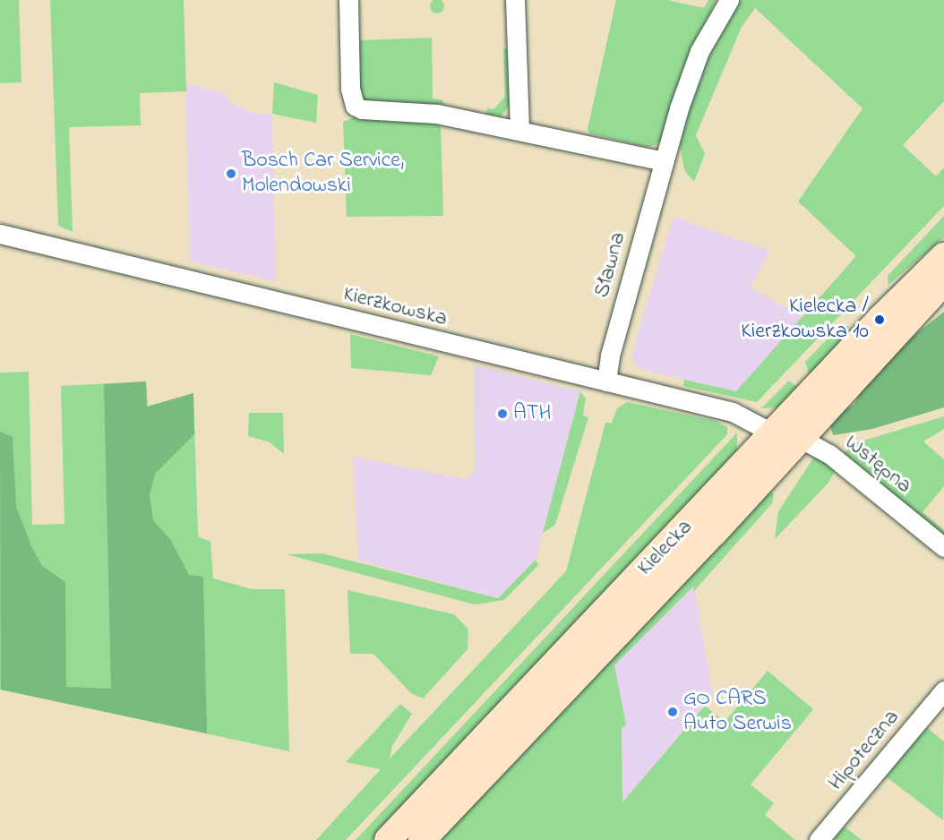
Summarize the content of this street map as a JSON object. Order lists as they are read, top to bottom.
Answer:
{
  "streets": {
    "main road": ["Kielecka"],
    "street": [
      "Sławna",
      "Kierzkowska",
      "Wstępna",
      "Hipoteczna"
    ]
  },
  "crossings": [
    ["Sławna", "Kierzkowska"],
    ["Kierzkowska", "Wstępna"],
    ["Kierzkowska", "Kielecka"],
    ["Wstępna", "Kielecka"]
  ],
  "places": [
    "Bosch Car Service, Molendowski",
    "Kielecka / Kierzkowska 10",
    "ATH",
    "GO CARS Auto Serwis"
  ]
}
